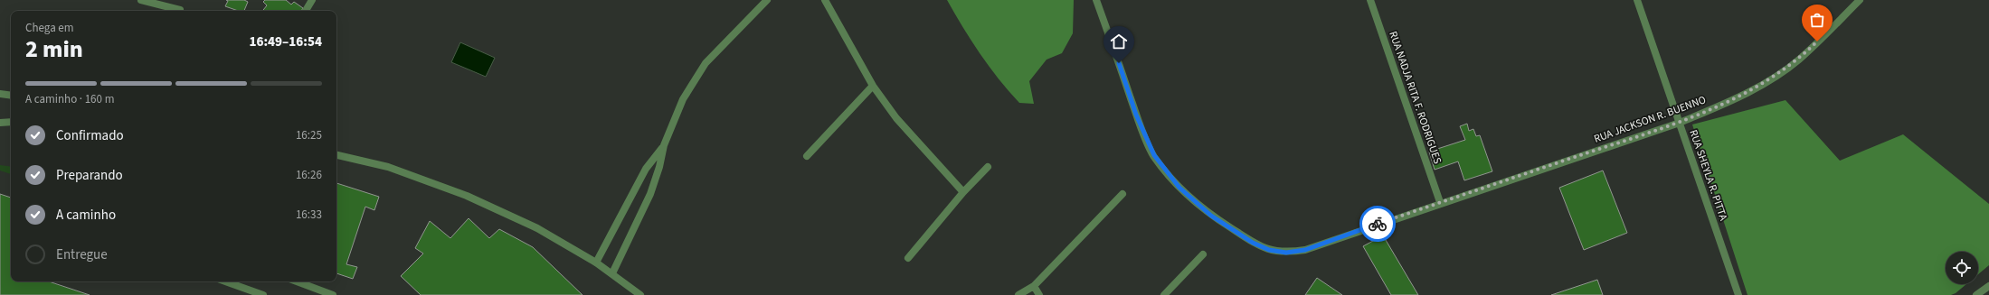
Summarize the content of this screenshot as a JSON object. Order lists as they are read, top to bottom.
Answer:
{
  "streets": {
    "street": ["RUA NADJA RITA F. RODRIGUES", "RUA JACKSON R. BUENNO", "RUA SHEYLA R. PITTA"]
  },
  "crossings": [
    ["RUA NADJA RITA F. RODRIGUES", "RUA JACKSON R. BUENNO"],
    ["RUA JACKSON R. BUENNO", "RUA SHEYLA R. PITTA"]
  ],
  "page": {
    "heading": ["2 min", "Chega em", "16:49–16:54"],
    "bar": "A caminho · 160 m",
    "list": [
      ["Confirmado", "16:25"],
      ["Preparando", "16:26"],
      ["A caminho", "16:33"],
      "Entregue"
    ]
  }
}
